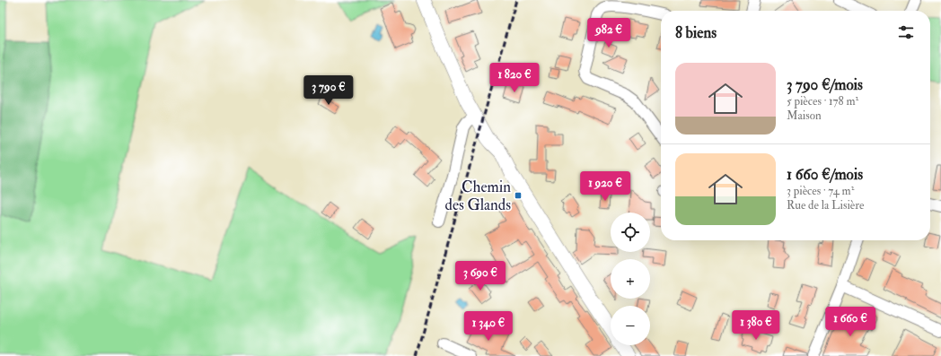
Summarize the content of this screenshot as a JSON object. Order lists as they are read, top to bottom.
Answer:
{
  "places": {
    "transit": ["Chemin des Glands"]
  },
  "page": {
    "heading": "8 biens",
    "price": [
      "982 €",
      "1 820 €",
      "3 790 €",
      "1 920 €",
      "3 690 €",
      "1 660 €",
      "1 380 €",
      "1 340 €"
    ],
    "list": [
      {
        "name": "3 790 €/mois",
        "note": "5 pièces · 178 m² · Maison"
      },
      {
        "name": "1 660 €/mois",
        "note": "3 pièces · 74 m² · Rue de la Lisière"
      }
    ],
    "map_buttons": ["+", "−"]
  }
}
